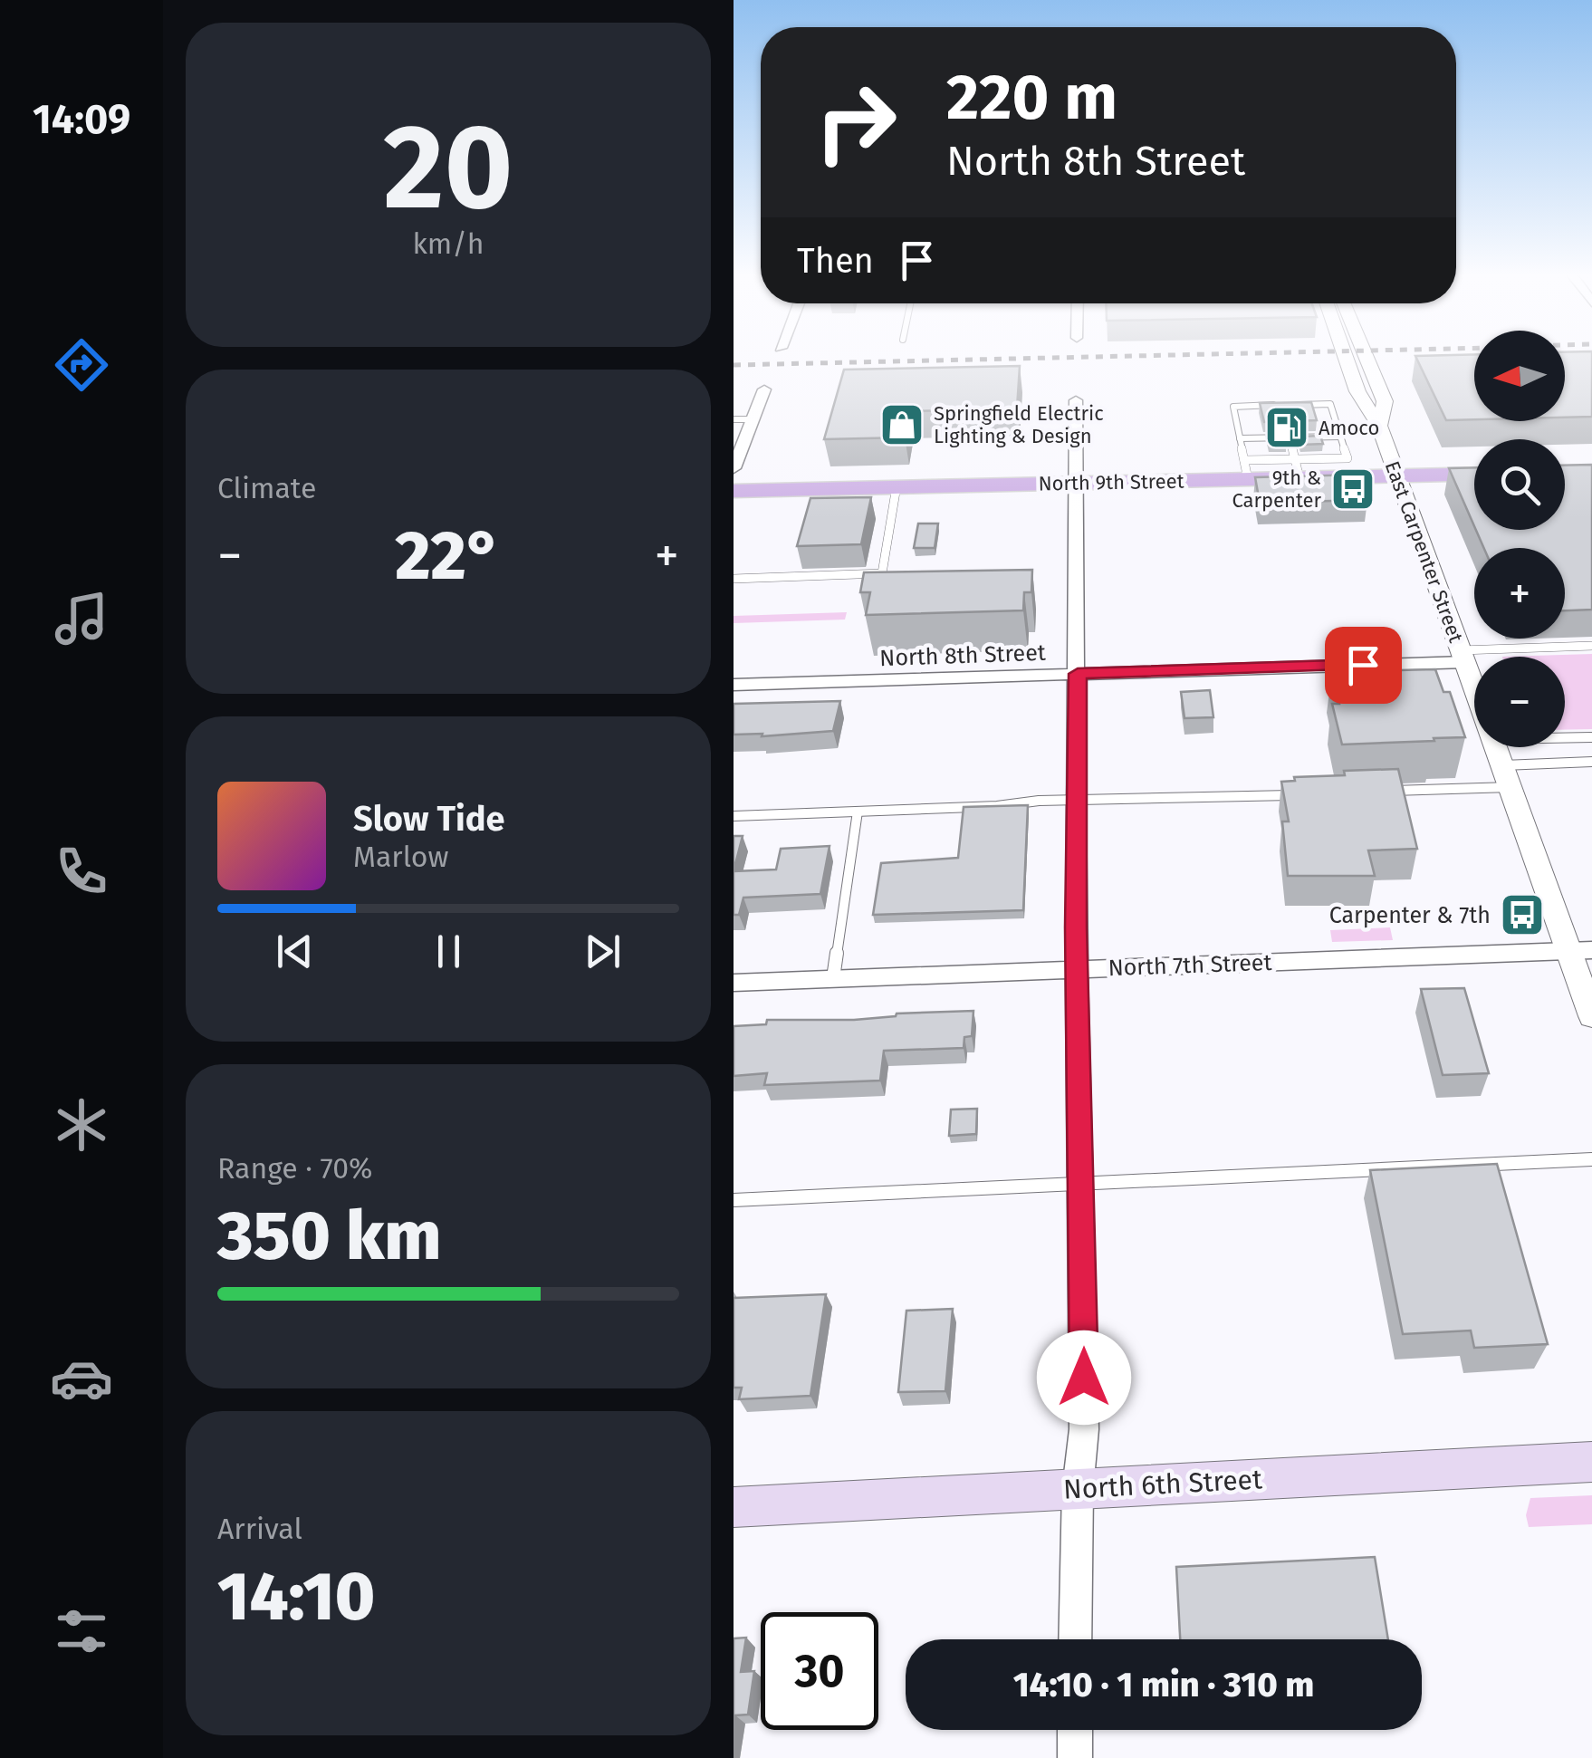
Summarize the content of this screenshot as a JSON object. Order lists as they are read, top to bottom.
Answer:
{
  "streets": {
    "main road": ["North 9th Street", "North 6th Street"],
    "street": ["East Carpenter Street", "North 8th Street", "North 7th Street"]
  },
  "crossings": [
    ["North 9th Street", "East Carpenter Street"],
    ["East Carpenter Street", "North 8th Street"],
    ["East Carpenter Street", "North 7th Street"]
  ],
  "places": {
    "shop": ["Springfield Electric Lighting & Design"],
    "fuel station": ["Amoco"],
    "bus stop": ["9th & Carpenter", "Carpenter & 7th"]
  },
  "north": "left",
  "page": {
    "tabs": "14:09",
    "tile": [
      ["20", "km/h"],
      "Climate",
      ["Range · 70%", "350 km"],
      ["Arrival", "14:10"]
    ],
    "turn": ["220 m", "North 8th Street"],
    "then": "Then",
    "map_buttons": ["+", "−"],
    "heat": ["−", "22°", "+"],
    "song": ["Slow Tide", "Marlow"],
    "limit": "30",
    "trip": "14:10 · 1 min · 310 m"
  }
}
